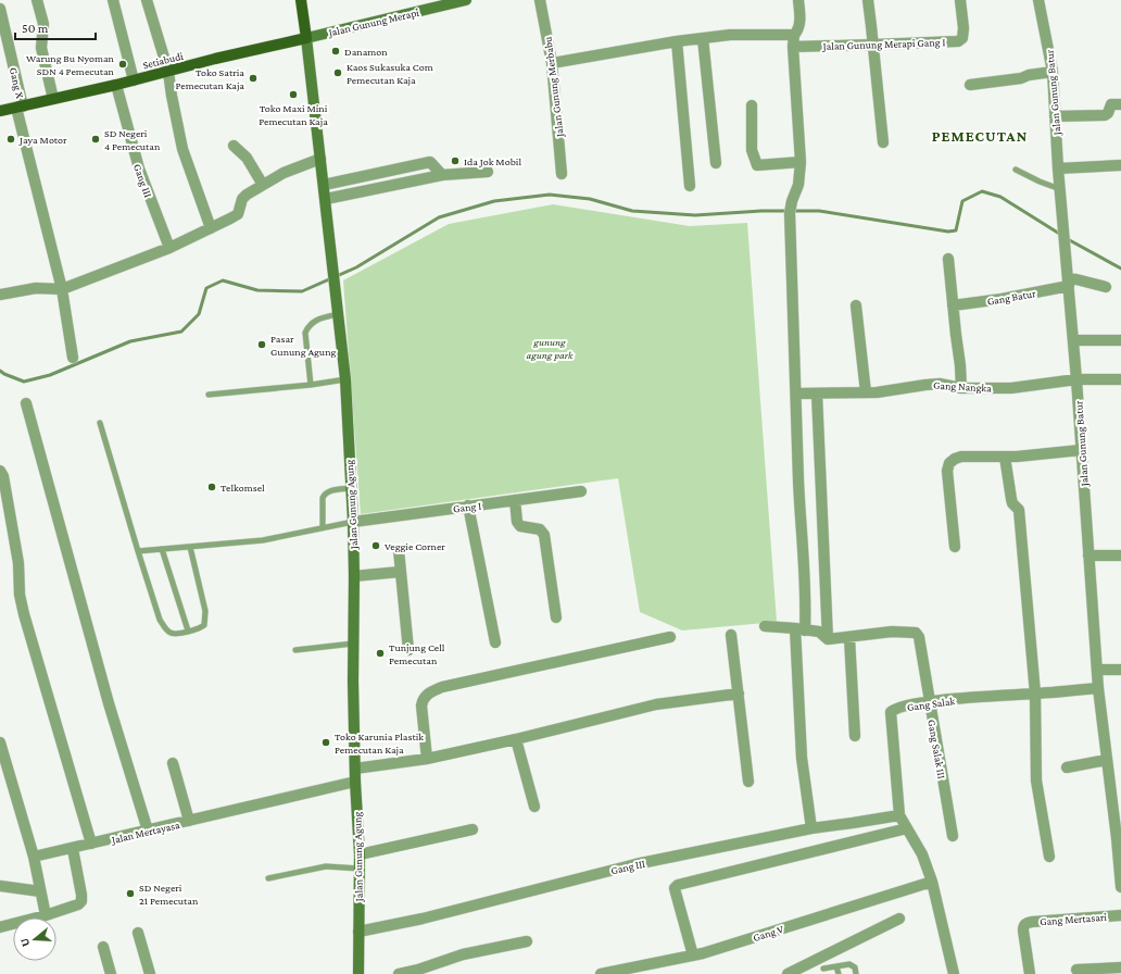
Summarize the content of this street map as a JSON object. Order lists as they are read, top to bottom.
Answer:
{
  "streets": {
    "main road": ["Jalan Gunung Merapi", "Setiabudi", "Jalan Gunung Agung"],
    "street": [
      "Jalan Gunung Merapi Gang I",
      "Gang X",
      "Jalan Gunung Merbabu",
      "Jalan Gunung Batur",
      "Gang III",
      "Gang Batur",
      "Gang Nangka",
      "Gang I",
      "Gang Salak",
      "Gang Salak III",
      "Jalan Mertayasa",
      "Gang Mertasari",
      "Gang V"
    ]
  },
  "crossings": [
    ["Jalan Gunung Merapi", "Setiabudi"],
    ["Jalan Gunung Merapi", "Jalan Gunung Agung"],
    ["Setiabudi", "Gang X"],
    ["Setiabudi", "Gang III"],
    ["Setiabudi", "Jalan Gunung Agung"],
    ["Jalan Gunung Batur", "Gang Batur"],
    ["Jalan Gunung Batur", "Gang Nangka"],
    ["Jalan Gunung Batur", "Gang Salak"],
    ["Gang III", "Jalan Gunung Agung"],
    ["Gang III", "Gang Salak"],
    ["Jalan Gunung Agung", "Gang I"],
    ["Jalan Gunung Agung", "Jalan Mertayasa"],
    ["Gang Salak", "Gang Salak III"],
    ["Gang Salak", "Gang V"]
  ],
  "districts": ["PEMECUTAN"],
  "parks": ["gunung agung park"],
  "places": [
    "Danamon",
    "Warung Bu Nyoman SDN 4 Pemecutan",
    "Kaos Sukasuka Com Pemecutan Kaja",
    "Toko Satria Pemecutan Kaja",
    "Toko Maxi Mini Pemecutan Kaja",
    "Jaya Motor",
    "SD Negeri 4 Pemecutan",
    "Ida Jok Mobil",
    "Pasar Gunung Agung",
    "Telkomsel",
    "Veggie Corner",
    "Tunjung Cell Pemecutan",
    "Toko Karunia Plastik Pemecutan Kaja",
    "SD Negeri 21 Pemecutan"
  ],
  "scale_bar": "50 m",
  "north": "left"
}
